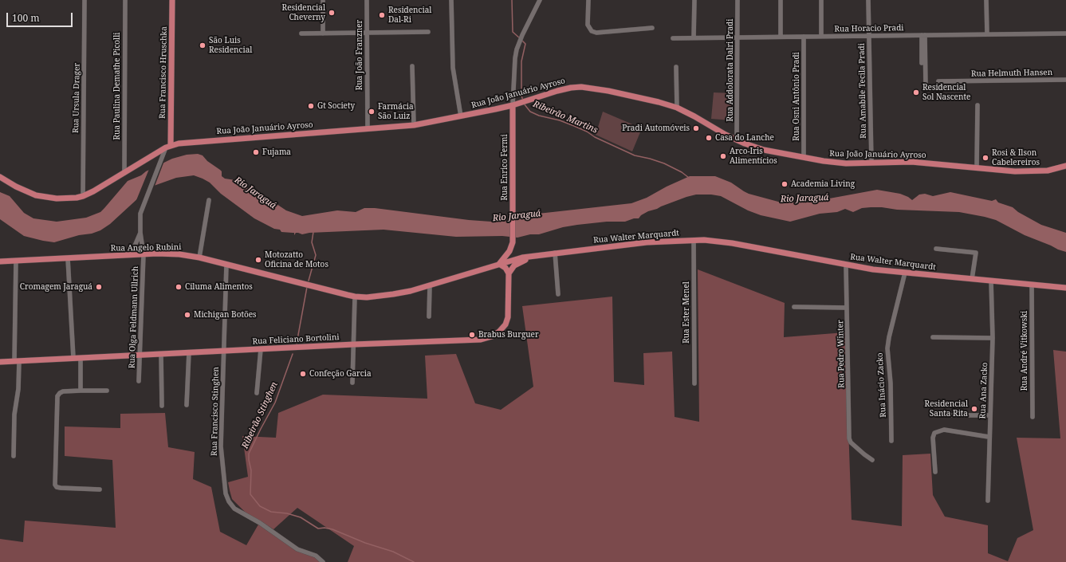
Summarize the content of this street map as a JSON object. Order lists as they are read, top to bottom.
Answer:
{
  "streets": {
    "main road": [
      "Rua Francisco Hruschka",
      "Rua João Januário Ayroso",
      "Rua Enrico Fermi",
      "Rua Walter Marquardt",
      "Rua Angelo Rubini",
      "Rua Feliciano Bortolini"
    ],
    "street": [
      "Rua Horacio Pradi",
      "Rua João Franzner",
      "Rua Addolorata Dalri Pradi",
      "Rua Helmuth Hansen",
      "Rua Paulina Demathe Picolli",
      "Rua Amabile Tecila Pradi",
      "Rua Osni Antônio Pradi",
      "Rua Ursula Drager",
      "Rua Ester Menel",
      "Rua Olga Feldmann Ullrich",
      "Rua André Vitkowski",
      "Rua Pedro Winter",
      "Rua Inácio Zacko",
      "Rua Ana Zacko",
      "Rua Francisco Stinghen"
    ]
  },
  "crossings": [
    ["Rua Horacio Pradi", "Rua Addolorata Dalri Pradi"],
    ["Rua Horacio Pradi", "Rua Amabile Tecila Pradi"],
    ["Rua Horacio Pradi", "Rua Osni Antônio Pradi"],
    ["Rua João Franzner", "Rua João Januário Ayroso"],
    ["Rua Addolorata Dalri Pradi", "Rua João Januário Ayroso"],
    ["Rua Francisco Hruschka", "Rua João Januário Ayroso"],
    ["Rua Francisco Hruschka", "Rua Olga Feldmann Ullrich"],
    ["Rua Paulina Demathe Picolli", "Rua João Januário Ayroso"],
    ["Rua Amabile Tecila Pradi", "Rua João Januário Ayroso"],
    ["Rua João Januário Ayroso", "Rua Osni Antônio Pradi"],
    ["Rua João Januário Ayroso", "Rua Ursula Drager"],
    ["Rua João Januário Ayroso", "Rua Enrico Fermi"],
    ["Rua João Januário Ayroso", "Rua Olga Feldmann Ullrich"],
    ["Rua Enrico Fermi", "Rua Walter Marquardt"],
    ["Rua Walter Marquardt", "Rua Angelo Rubini"],
    ["Rua Walter Marquardt", "Rua Ester Menel"],
    ["Rua Walter Marquardt", "Rua André Vitkowski"],
    ["Rua Walter Marquardt", "Rua Pedro Winter"],
    ["Rua Walter Marquardt", "Rua Inácio Zacko"],
    ["Rua Walter Marquardt", "Rua Ana Zacko"],
    ["Rua Angelo Rubini", "Rua Olga Feldmann Ullrich"],
    ["Rua Angelo Rubini", "Rua Francisco Stinghen"],
    ["Rua Olga Feldmann Ullrich", "Rua Feliciano Bortolini"],
    ["Rua Feliciano Bortolini", "Rua Francisco Stinghen"]
  ],
  "water": ["Ribeirão Martins", "Rio Jaraguá", "Ribeirão Stinghen"],
  "places": [
    "Residencial Cheverny",
    "Residencial Dal-Ri",
    "São Luis Residencial",
    "Residencial Sol Nascente",
    "Gt Society",
    "Farmácia São Luiz",
    "Pradi Automóveis",
    "Casa do Lanche",
    "Fujama",
    "Arco-Iris Alimentícios",
    "Rosi & Ilson Cabelereiros",
    "Academia Living",
    "Motozatto Oficina de Motos",
    "Cromagem Jaraguá",
    "Ciluma Alimentos",
    "Michigan Botões",
    "Brabus Burguer",
    "Confeção Garcia",
    "Residencial Santa Rita"
  ],
  "scale_bar": "100 m"
}
